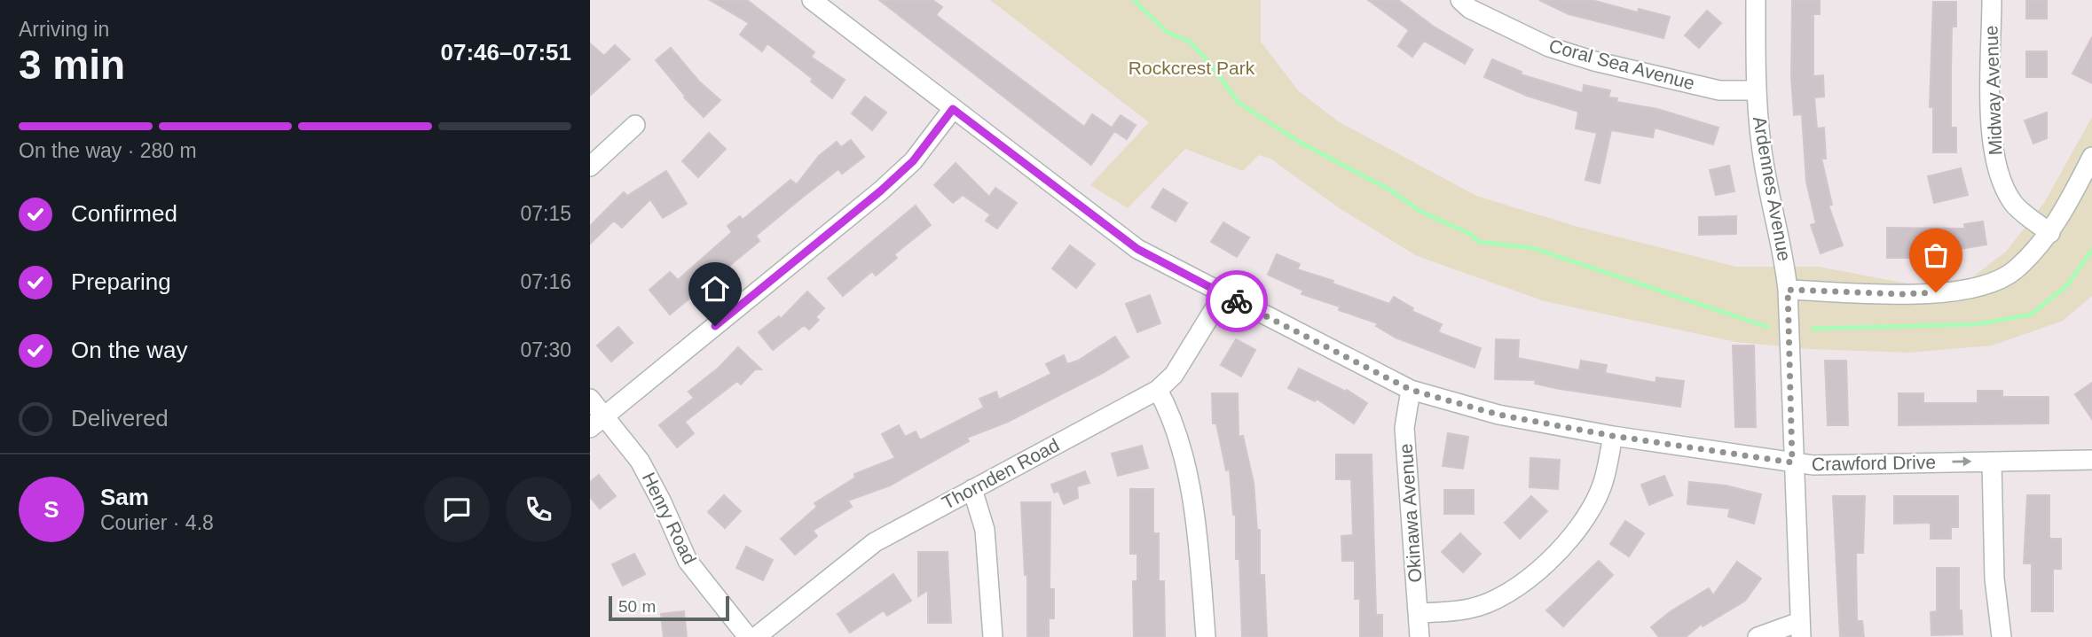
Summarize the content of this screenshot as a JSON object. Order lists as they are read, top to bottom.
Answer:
{
  "streets": {
    "street": [
      "Coral Sea Avenue",
      "Midway Avenue",
      "Ardennes Avenue",
      "Crawford Drive",
      "Thornden Road",
      "Okinawa Avenue",
      "Henry Road"
    ]
  },
  "crossings": [
    ["Coral Sea Avenue", "Ardennes Avenue"],
    ["Ardennes Avenue", "Crawford Drive"],
    ["Crawford Drive", "Thornden Road"],
    ["Crawford Drive", "Okinawa Avenue"]
  ],
  "parks": ["Rockcrest Park"],
  "scale_bar": "50 m",
  "page": {
    "heading": ["3 min", "Arriving in", "07:46–07:51"],
    "panel": ["Sam", "Courier · 4.8"],
    "bar": "On the way · 280 m",
    "list": [
      ["Confirmed", "07:15"],
      ["Preparing", "07:16"],
      ["On the way", "07:30"],
      "Delivered"
    ],
    "round": "S",
    "scale": "50 m"
  }
}
